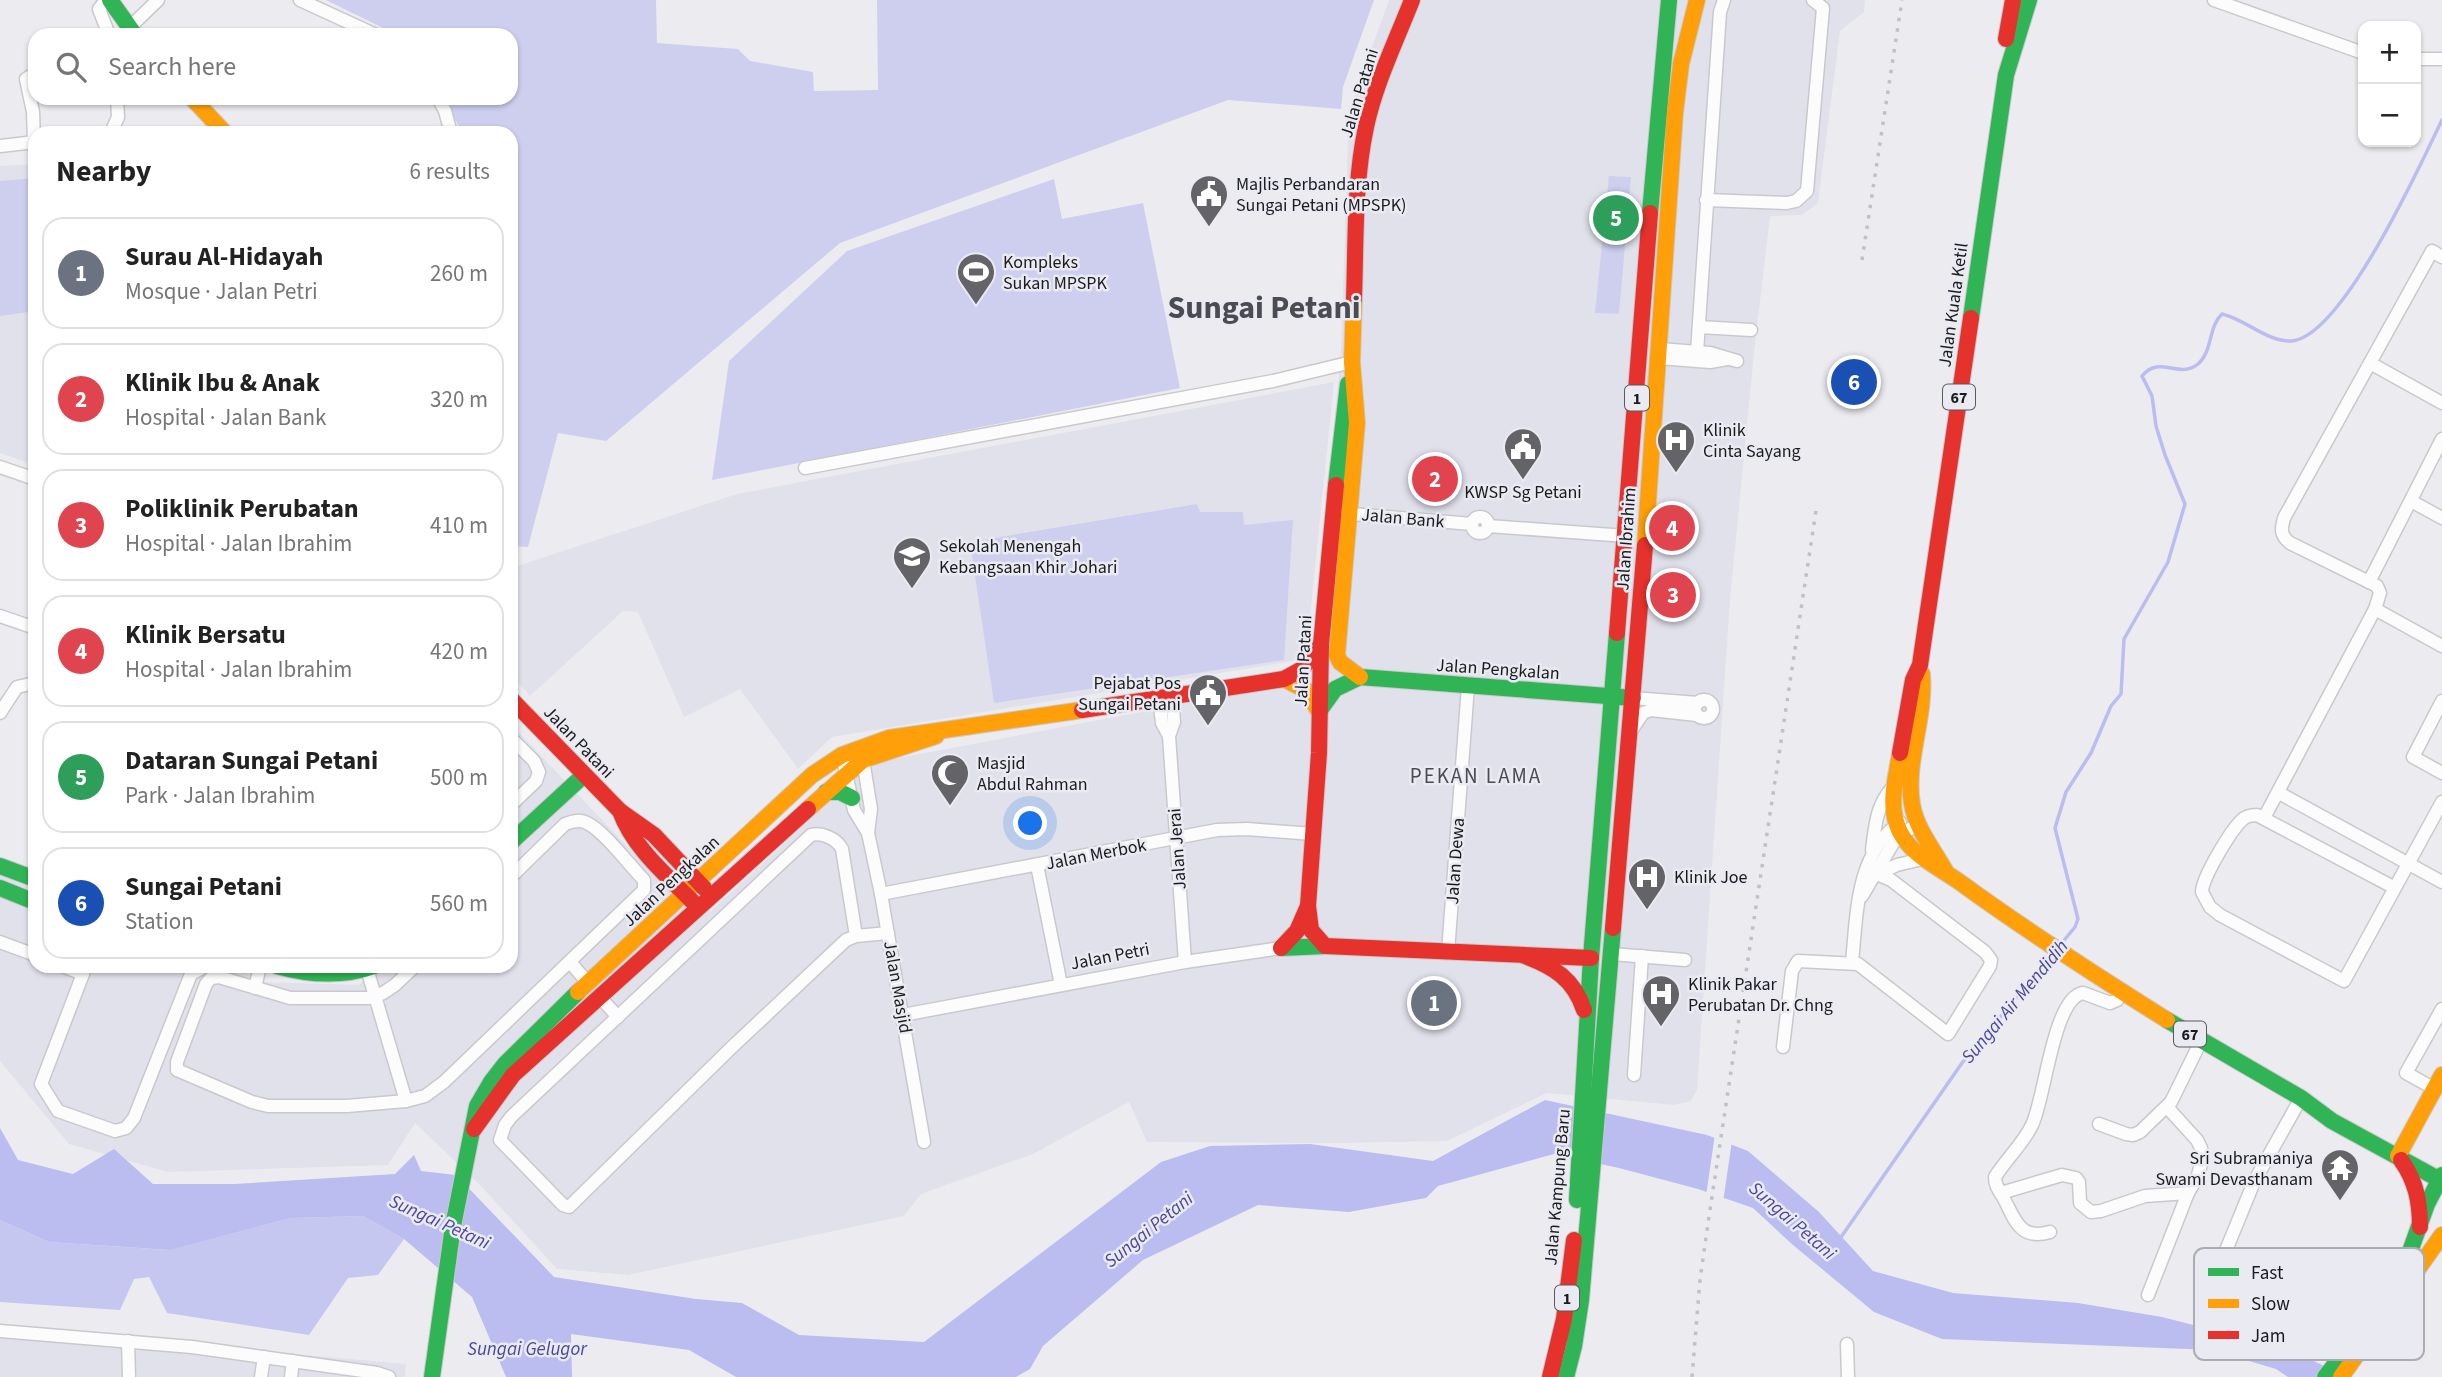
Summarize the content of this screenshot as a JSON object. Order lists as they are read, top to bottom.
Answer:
{
  "streets": {
    "main road": [
      "Jalan Patani",
      "Jalan Kuala Ketil",
      "67",
      "1",
      "Jalan Ibrahim",
      "Jalan Pengkalan",
      "Jalan Petri",
      "Jalan Kampung Baru"
    ],
    "street": [
      "Jalan Bank",
      "Jalan Jerai",
      "Jalan Merbok",
      "Jalan Dewa",
      "Jalan Masjid"
    ]
  },
  "crossings": [
    ["Jalan Patani", "Jalan Bank"],
    ["Jalan Patani", "Jalan Pengkalan"],
    ["Jalan Patani", "Jalan Merbok"],
    ["Jalan Patani", "Jalan Petri"],
    ["Jalan Bank", "Jalan Ibrahim"],
    ["Jalan Ibrahim", "Jalan Pengkalan"],
    ["Jalan Ibrahim", "Jalan Petri"],
    ["Jalan Ibrahim", "Jalan Kampung Baru"],
    ["Jalan Pengkalan", "Jalan Jerai"],
    ["Jalan Pengkalan", "Jalan Dewa"],
    ["Jalan Pengkalan", "Jalan Masjid"],
    ["Jalan Jerai", "Jalan Merbok"],
    ["Jalan Jerai", "Jalan Petri"],
    ["Jalan Merbok", "Jalan Masjid"],
    ["Jalan Dewa", "Jalan Petri"],
    ["Jalan Petri", "Jalan Masjid"]
  ],
  "districts": ["Sungai Petani", "PEKAN LAMA"],
  "water": ["Sungai Air Mendidih", "Sungai Petani", "Sungai Gelugor"],
  "places": {
    "public building": ["Majlis Perbandaran Sungai Petani (MPSPK)", "KWSP Sg Petani", "Pejabat Pos Sungai Petani"],
    "sports": ["Kompleks Sukan MPSPK"],
    "hospital": ["Klinik Cinta Sayang", "Klinik Joe", "Klinik Pakar Perubatan Dr. Chng"],
    "school or university": ["Sekolah Menengah Kebangsaan Khir Johari"],
    "mosque": ["Masjid Abdul Rahman"],
    "temple": ["Sri Subramaniya Swami Devasthanam"]
  },
  "legend": ["Fast", "Slow", "Jam"],
  "page": {
    "map_buttons": ["+", "−"],
    "search": "Search here",
    "heading": ["Nearby", "6 results"],
    "pins": [
      "5",
      "6",
      "2",
      "4",
      "3",
      "1"
    ],
    "list": [
      {
        "mark": "1",
        "name": "Surau Al-Hidayah",
        "note": "Mosque · Jalan Petri",
        "value": "260 m"
      },
      {
        "mark": "2",
        "name": "Klinik Ibu & Anak",
        "note": "Hospital · Jalan Bank",
        "value": "320 m"
      },
      {
        "mark": "3",
        "name": "Poliklinik Perubatan",
        "note": "Hospital · Jalan Ibrahim",
        "value": "410 m"
      },
      {
        "mark": "4",
        "name": "Klinik Bersatu",
        "note": "Hospital · Jalan Ibrahim",
        "value": "420 m"
      },
      {
        "mark": "5",
        "name": "Dataran Sungai Petani",
        "note": "Park · Jalan Ibrahim",
        "value": "500 m"
      },
      {
        "mark": "6",
        "name": "Sungai Petani",
        "note": "Station",
        "value": "560 m"
      }
    ]
  }
}
